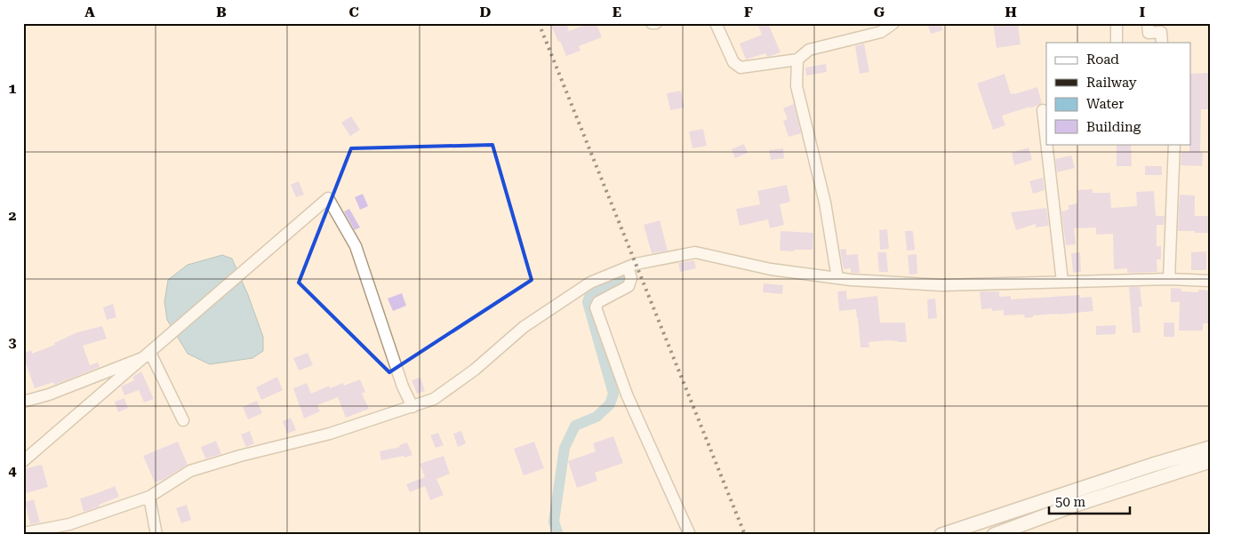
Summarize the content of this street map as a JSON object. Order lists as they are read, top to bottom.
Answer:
{
  "legend": [
    "Road",
    "Railway",
    "Water",
    "Building"
  ],
  "scale_bar": "50 m",
  "grid": {
    "columns": [
      "A",
      "B",
      "C",
      "D",
      "E",
      "F",
      "G",
      "H",
      "I"
    ],
    "rows": [
      "1",
      "2",
      "3",
      "4"
    ]
  }
}
